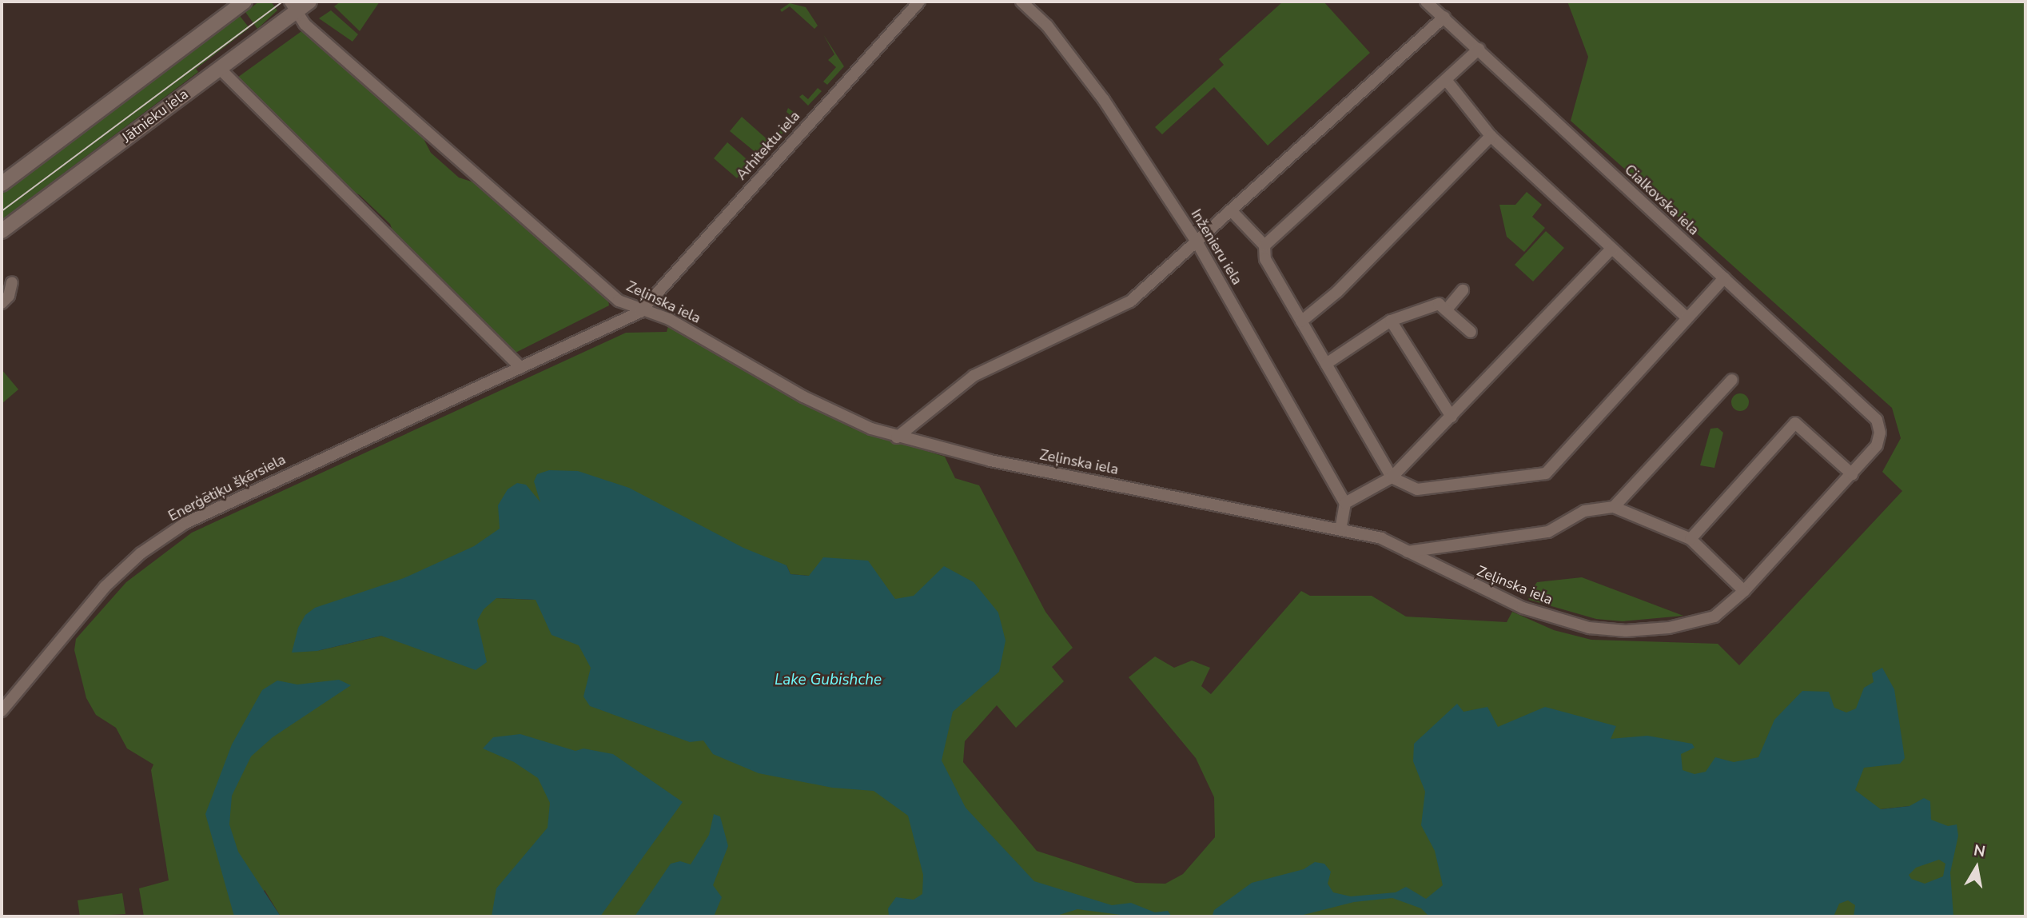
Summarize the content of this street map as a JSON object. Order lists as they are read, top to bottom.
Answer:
{
  "streets": {
    "street": [
      "Jātnieku iela",
      "Arhitektu iela",
      "Cialkovska iela",
      "Inženieru iela",
      "Zeļinska iela",
      "Enerģētiķu šķērsiela"
    ]
  },
  "crossings": [
    ["Jātnieku iela", "Zeļinska iela"],
    ["Arhitektu iela", "Zeļinska iela"],
    ["Arhitektu iela", "Enerģētiķu šķērsiela"],
    ["Cialkovska iela", "Zeļinska iela"],
    ["Zeļinska iela", "Enerģētiķu šķērsiela"]
  ],
  "water": ["Lake Gubishche"],
  "north": "top"
}
